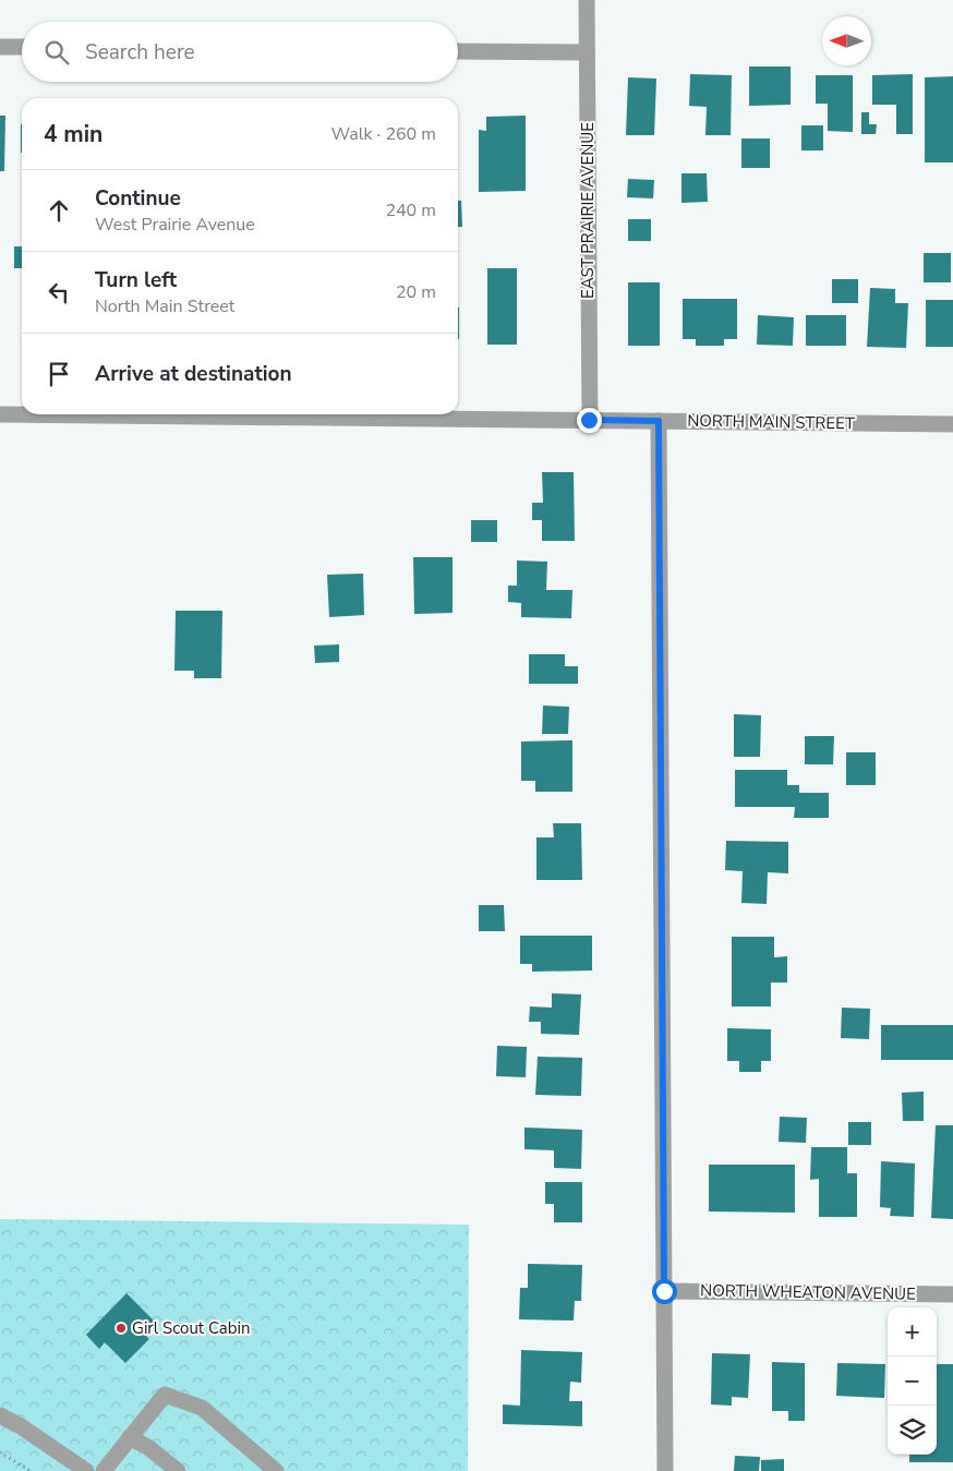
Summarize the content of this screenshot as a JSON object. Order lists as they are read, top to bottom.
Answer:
{
  "streets": {
    "street": ["EAST PRAIRIE AVENUE", "NORTH MAIN STREET", "NORTH WHEATON AVENUE"]
  },
  "crossings": [
    ["EAST PRAIRIE AVENUE", "NORTH MAIN STREET"]
  ],
  "places": ["Girl Scout Cabin"],
  "north": "left",
  "page": {
    "search": "Search here",
    "heading": ["4 min", "Walk · 260 m"],
    "list": [
      ["Continue", "West Prairie Avenue", "240 m"],
      ["Turn left", "North Main Street", "20 m"],
      "Arrive at destination"
    ],
    "map_buttons": ["+", "−"]
  }
}
